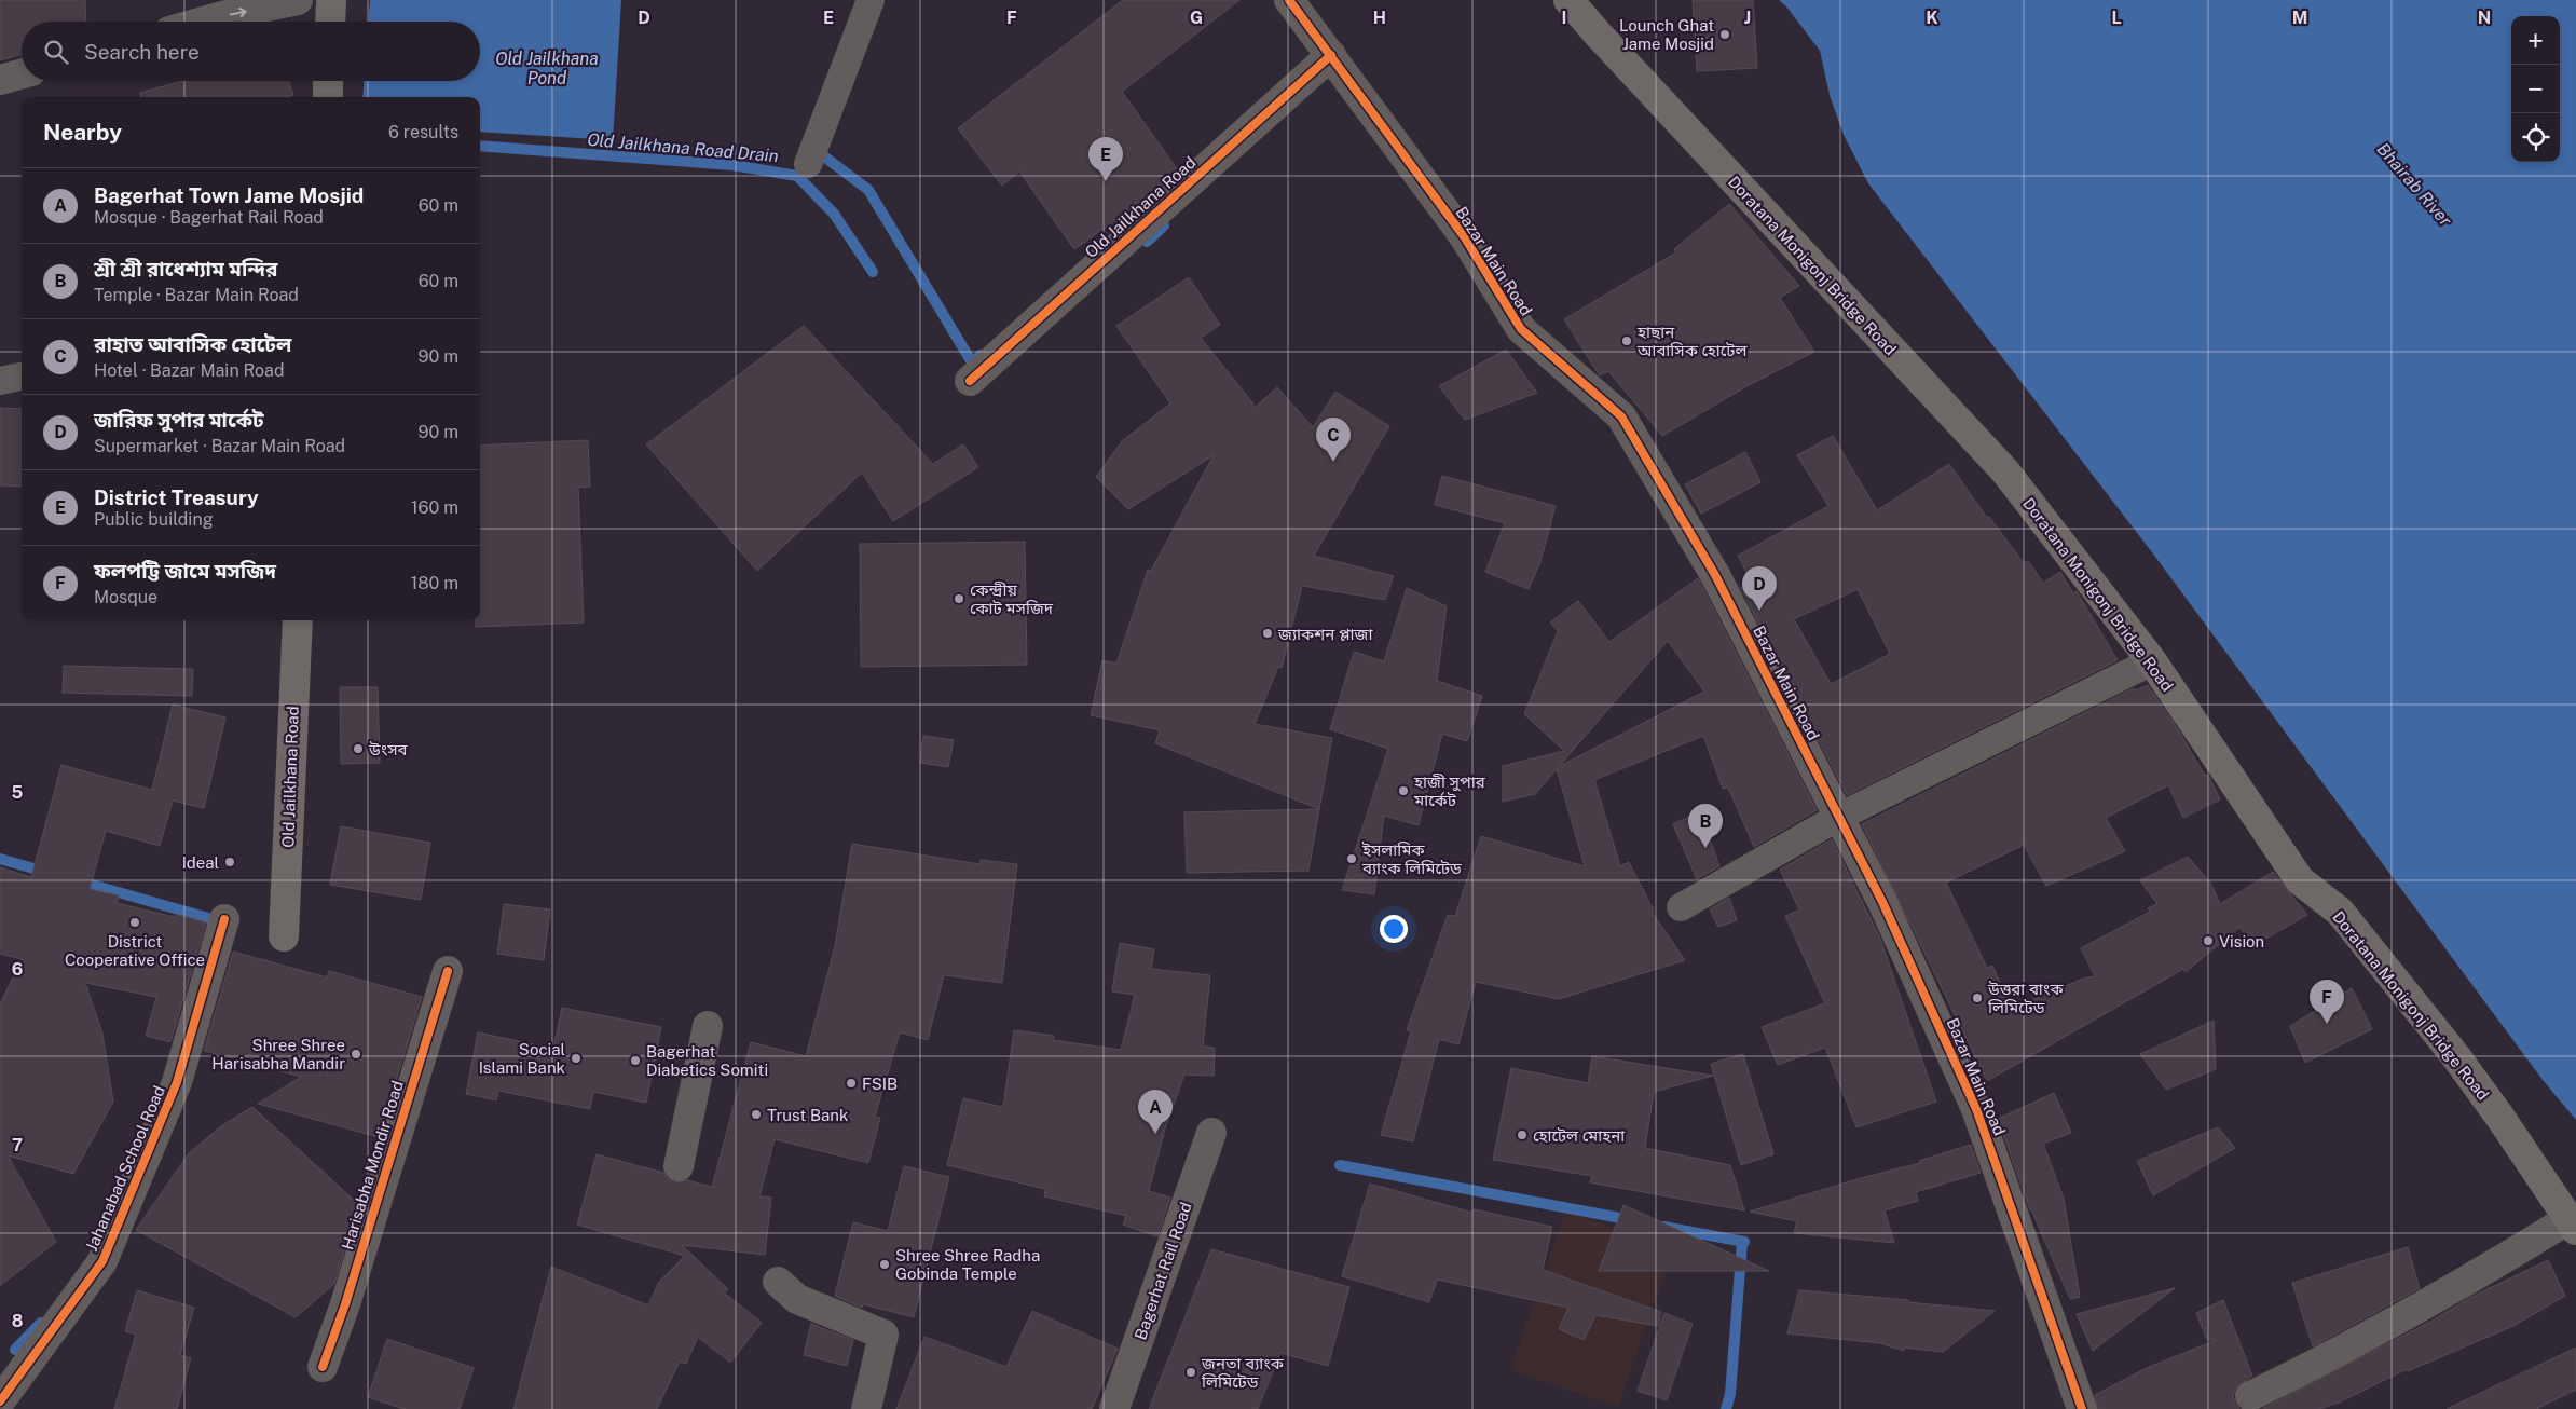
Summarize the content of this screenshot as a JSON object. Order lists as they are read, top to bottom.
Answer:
{
  "streets": {
    "main road": ["Old Jailkhana Road", "Doratana Monigonj Bridge Road"],
    "street": [
      "Bazar Main Road",
      "Harisabha Mondir Road",
      "Jahanabad School Road",
      "Bagerhat Rail Road"
    ]
  },
  "crossings": [
    ["Old Jailkhana Road", "Bazar Main Road"]
  ],
  "water": ["Old Jailkhana Pond", "Old Jailkhana Road Drain", "Bhairab River"],
  "places": [
    "Lounch Ghat Jame Mosjid",
    "হাছান আবাসিক হোটেল",
    "কেন্দ্রীয় কোট মসজিদ",
    "জ্যাকশন প্লাজা",
    "উংসব",
    "হাজী সুপার মার্কেট",
    "ইসলামিক ব্যাংক লিমিটেড",
    "Ideal",
    "District Cooperative Office",
    "Vision",
    "উত্তরা বাংক লিমিটেড",
    "Shree Shree Harisabha Mandir",
    "Social Islami Bank",
    "Bagerhat Diabetics Somiti",
    "FSIB",
    "Trust Bank",
    "হোটেল মোহনা",
    "Shree Shree Radha Gobinda Temple",
    "জনতা ব্যাংক লিমিটেড"
  ],
  "page": {
    "map_buttons": ["+", "−"],
    "search": "Search here",
    "heading": ["Nearby", "6 results"],
    "pins": [
      "E",
      "C",
      "D",
      "B",
      "F",
      "A"
    ],
    "list": [
      {
        "mark": "A",
        "name": "Bagerhat Town Jame Mosjid",
        "note": "Mosque · Bagerhat Rail Road",
        "value": "60 m"
      },
      {
        "mark": "B",
        "name": "শ্রী শ্রী রাধেশ্যাম মন্দির",
        "note": "Temple · Bazar Main Road",
        "value": "60 m"
      },
      {
        "mark": "C",
        "name": "রাহাত আবাসিক হোটেল",
        "note": "Hotel · Bazar Main Road",
        "value": "90 m"
      },
      {
        "mark": "D",
        "name": "জারিফ সুপার মার্কেট",
        "note": "Supermarket · Bazar Main Road",
        "value": "90 m"
      },
      {
        "mark": "E",
        "name": "District Treasury",
        "note": "Public building",
        "value": "160 m"
      },
      {
        "mark": "F",
        "name": "ফলপট্টি জামে মসজিদ",
        "note": "Mosque",
        "value": "180 m"
      }
    ]
  },
  "grid": {
    "columns": [
      "D",
      "E",
      "F",
      "G",
      "H",
      "I",
      "J",
      "K",
      "L",
      "M",
      "N"
    ],
    "rows": [
      "5",
      "6",
      "7",
      "8"
    ]
  }
}
